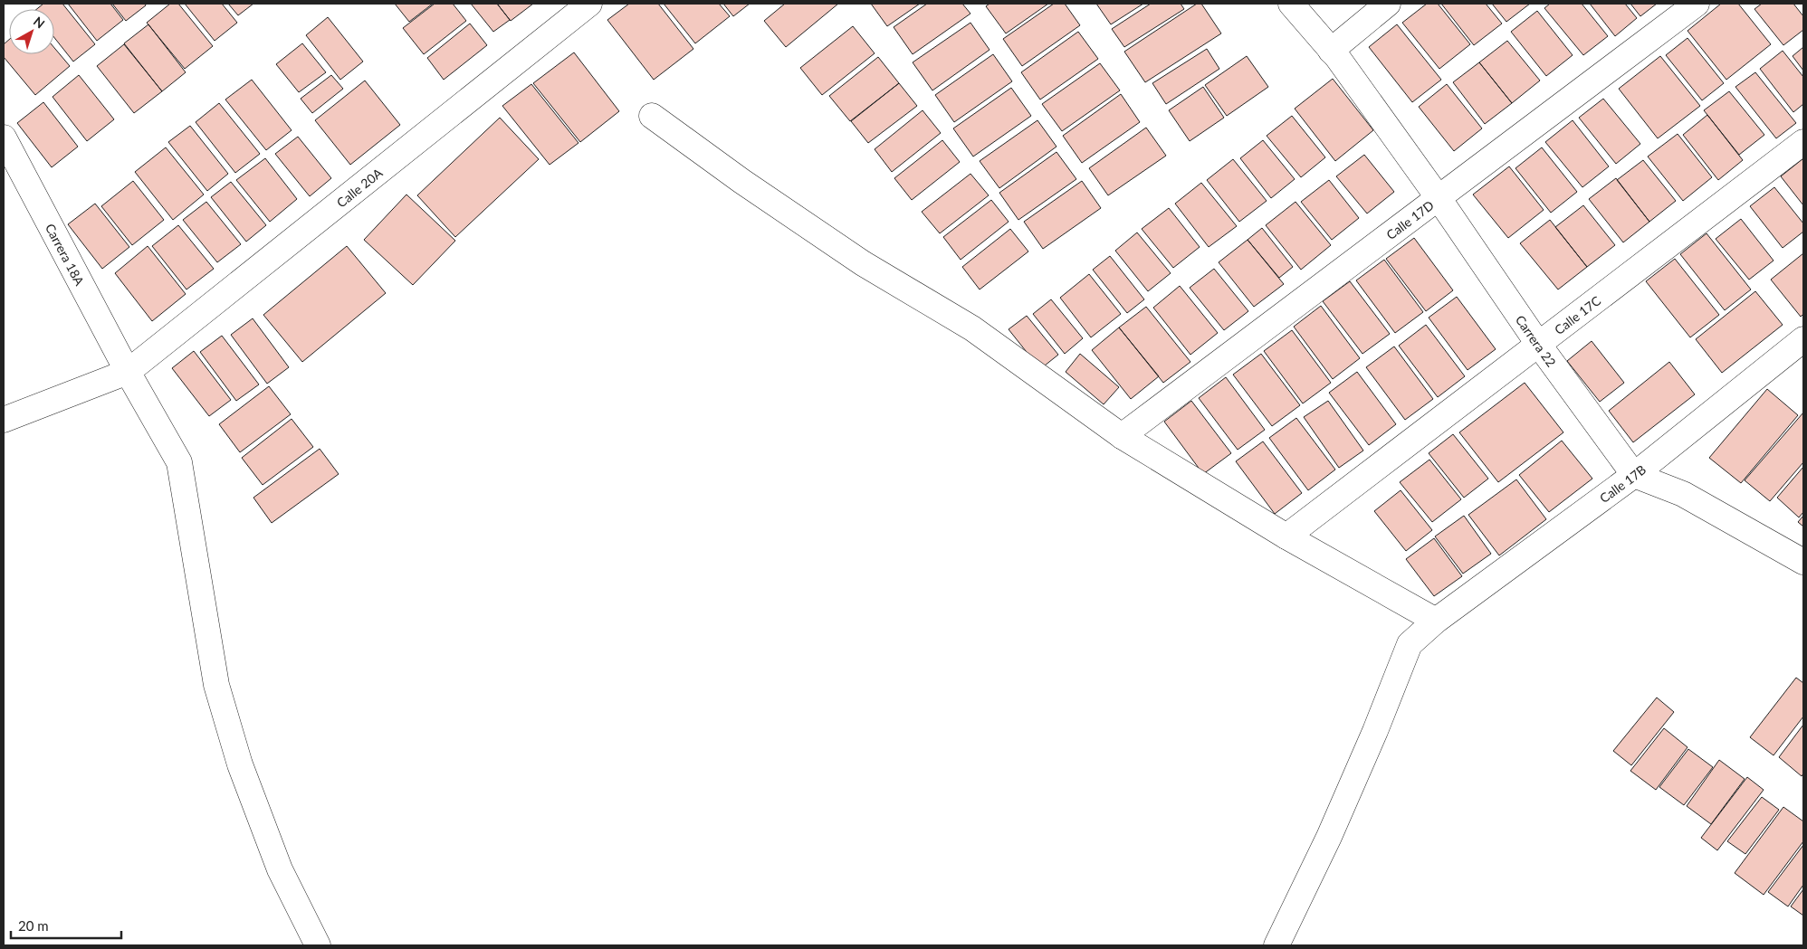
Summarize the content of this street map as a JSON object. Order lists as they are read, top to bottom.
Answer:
{
  "streets": {
    "street": [
      "Calle 20A",
      "Calle 17D",
      "Carrera 18A",
      "Calle 17C",
      "Carrera 22",
      "Calle 17B"
    ]
  },
  "crossings": [
    ["Calle 20A", "Carrera 18A"],
    ["Calle 17D", "Carrera 22"],
    ["Calle 17C", "Carrera 22"],
    ["Carrera 22", "Calle 17B"]
  ],
  "scale_bar": "20 m",
  "north": "top right"
}
